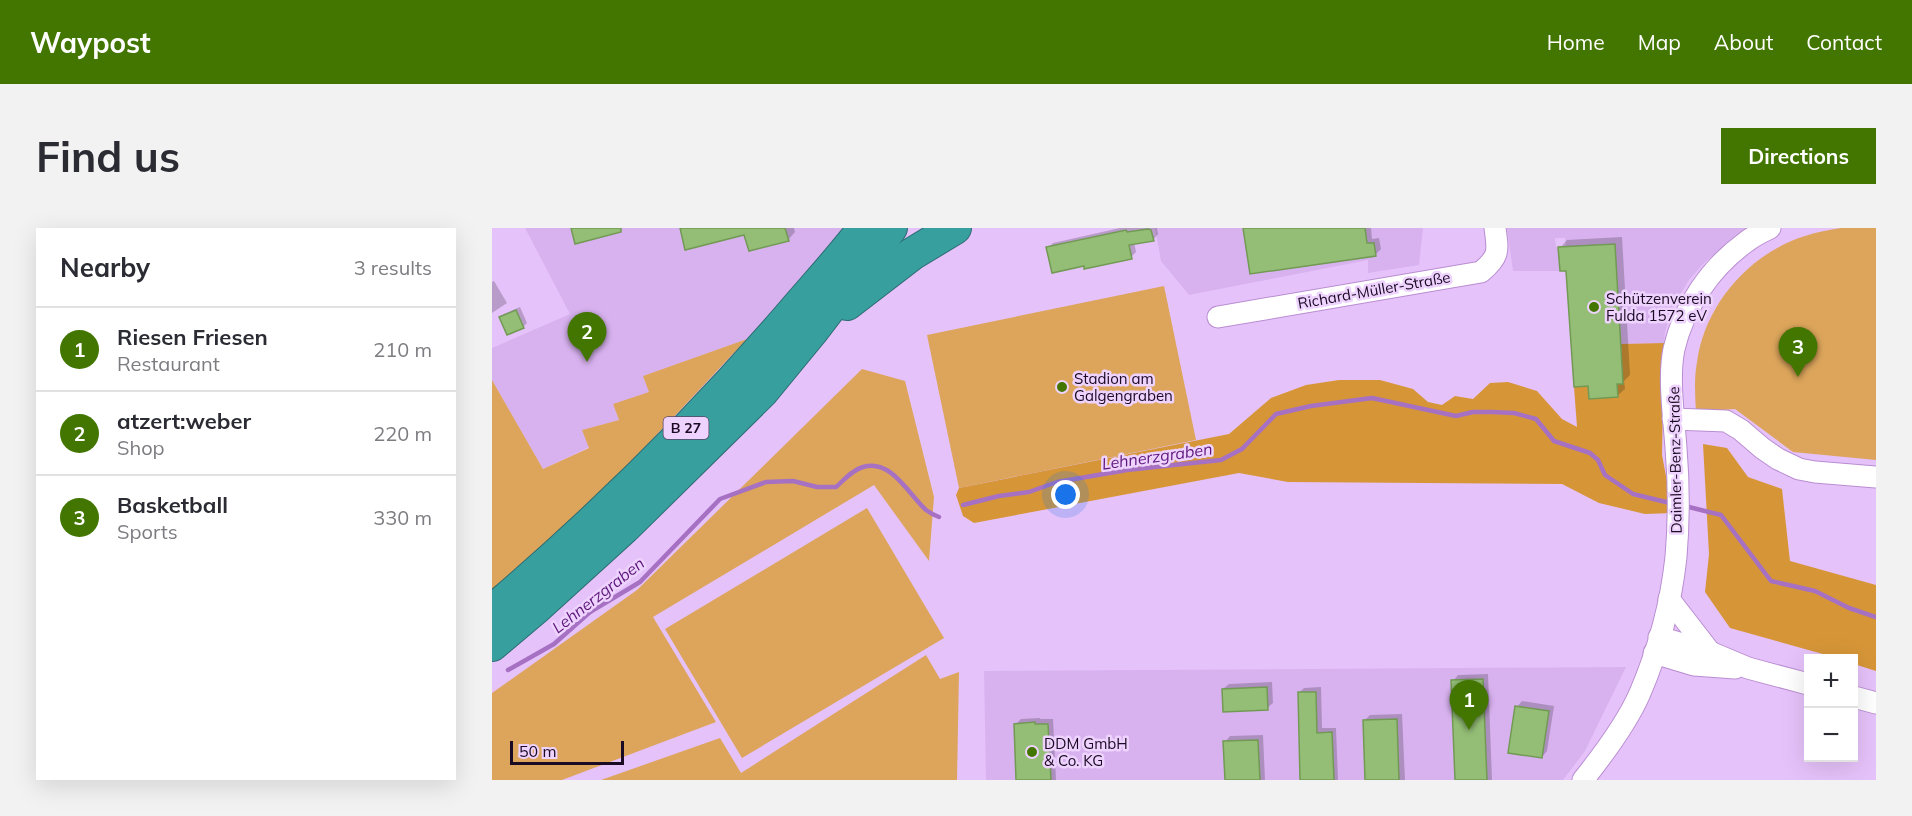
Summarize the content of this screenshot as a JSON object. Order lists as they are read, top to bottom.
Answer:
{
  "streets": {
    "highway": ["B 27"],
    "street": ["Richard-Müller-Straße", "Daimler-Benz-Straße"]
  },
  "water": ["Lehnerzgraben"],
  "places": ["Schützenverein Fulda 1572 eV", "Stadion am Galgengraben", "DDM GmbH & Co. KG"],
  "scale_bar": "50 m",
  "page": {
    "header": "Waypost",
    "nav": [
      "Home",
      "Map",
      "About",
      "Contact"
    ],
    "buttons": "Directions",
    "title": "Find us",
    "heading": ["Nearby", "3 results"],
    "list": [
      {
        "mark": "1",
        "name": "Riesen Friesen",
        "note": "Restaurant",
        "value": "210 m"
      },
      {
        "mark": "2",
        "name": "atzert:weber",
        "note": "Shop",
        "value": "220 m"
      },
      {
        "mark": "3",
        "name": "Basketball",
        "note": "Sports",
        "value": "330 m"
      }
    ],
    "pins": ["2", "3", "1"],
    "map_buttons": ["+", "−"],
    "scale": "50 m"
  }
}
